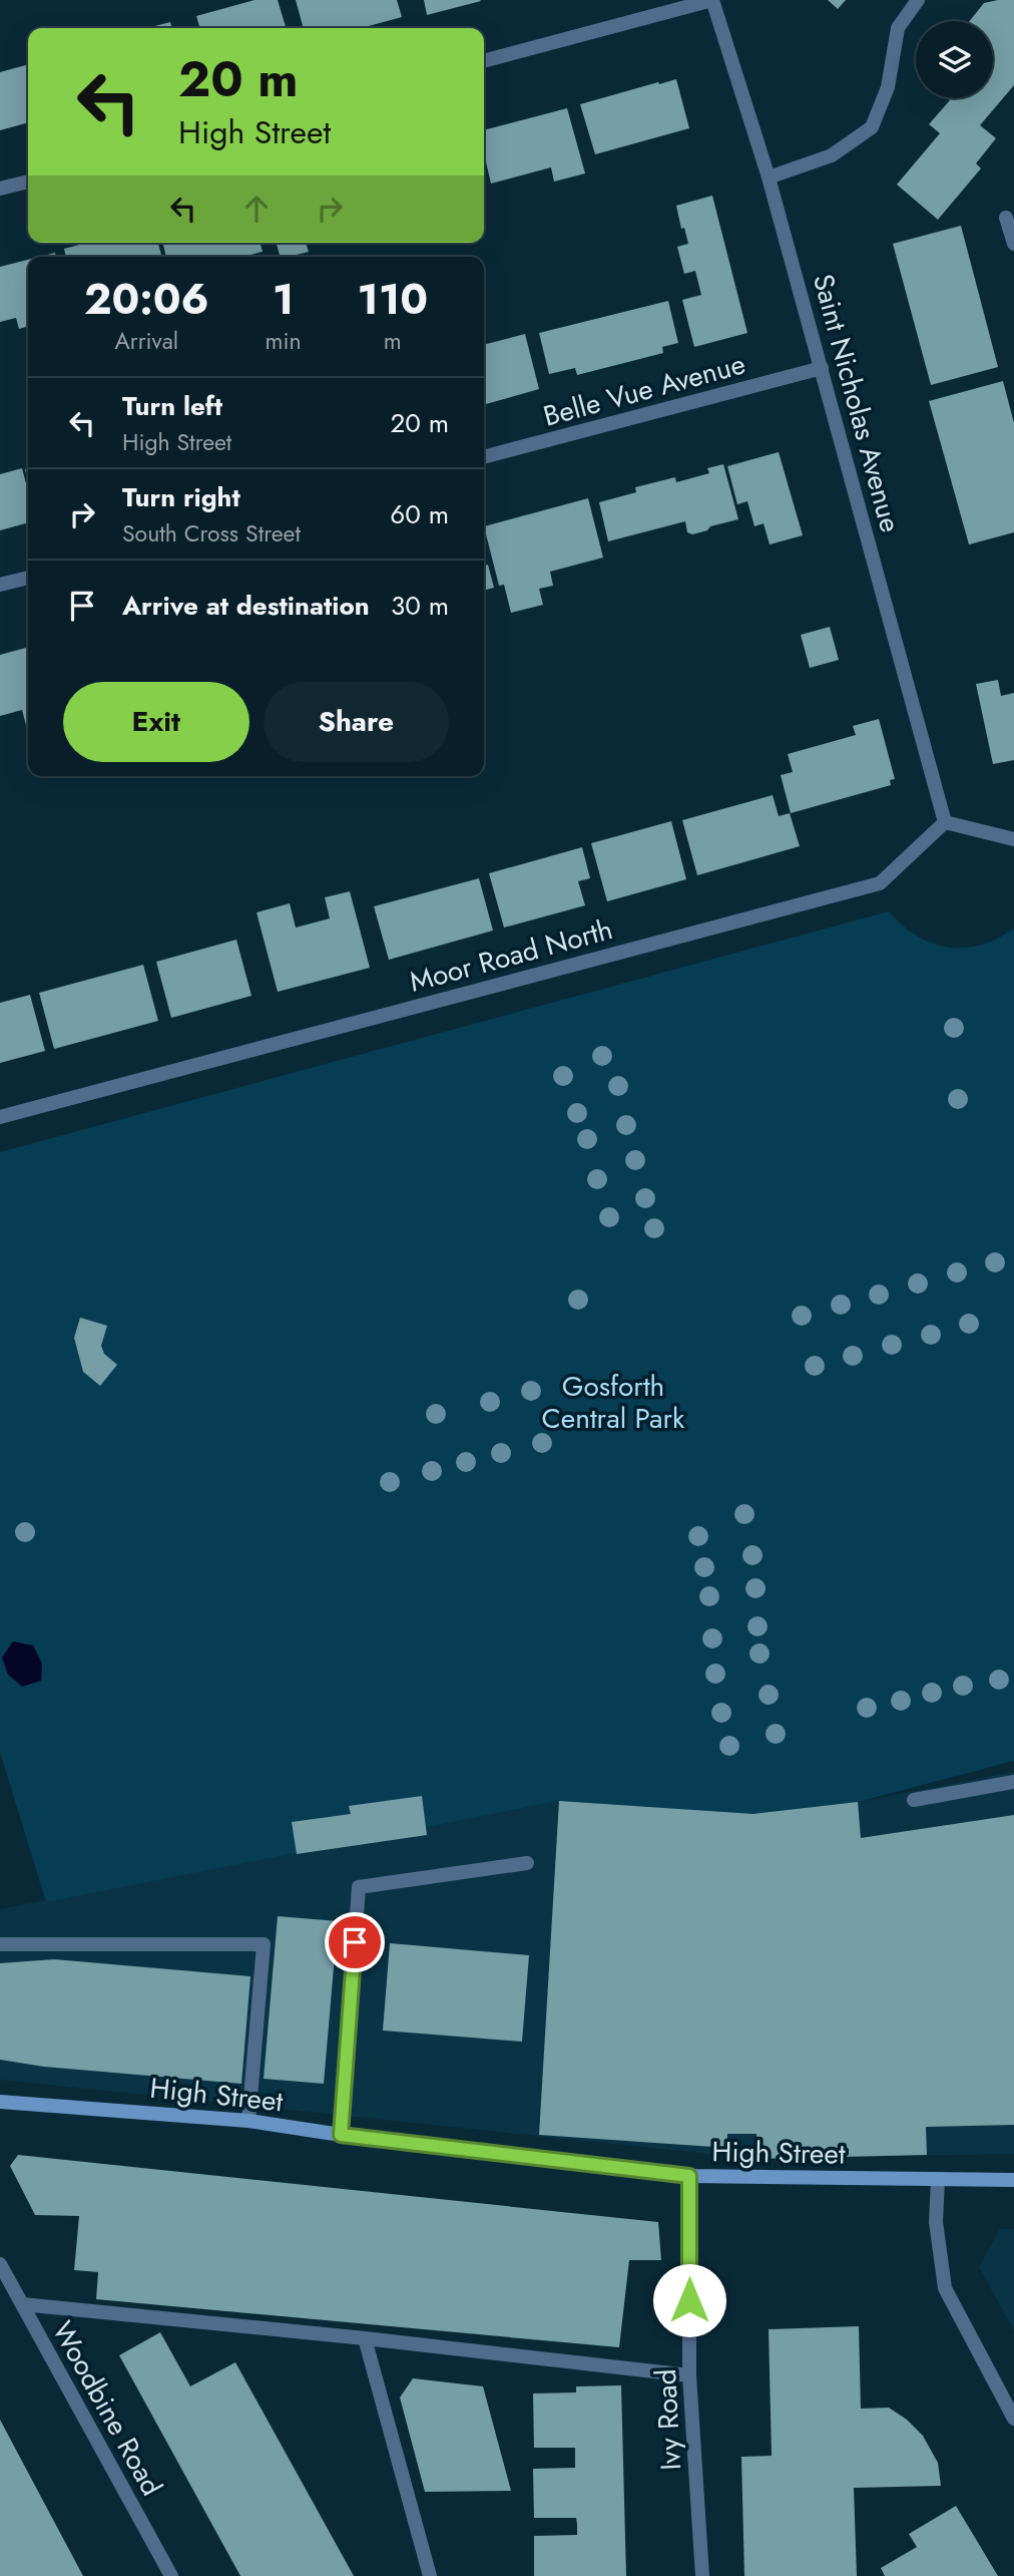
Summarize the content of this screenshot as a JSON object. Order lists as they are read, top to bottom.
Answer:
{
  "streets": {
    "main road": ["High Street"],
    "street": [
      "Belle Vue Avenue",
      "Saint Nicholas Avenue",
      "Moor Road North",
      "Woodbine Road",
      "Ivy Road"
    ]
  },
  "crossings": [
    ["Belle Vue Avenue", "Saint Nicholas Avenue"],
    ["Saint Nicholas Avenue", "Moor Road North"],
    ["High Street", "Ivy Road"]
  ],
  "parks": ["Gosforth Central Park"],
  "page": {
    "turn": ["20 m", "High Street"],
    "eta": [
      "20:06",
      "Arrival",
      "1",
      "min",
      "110",
      "m"
    ],
    "list": [
      {
        "name": "Turn left",
        "note": "High Street",
        "value": "20 m"
      },
      {
        "name": "Turn right",
        "note": "South Cross Street",
        "value": "60 m"
      },
      {
        "name": "Arrive at destination",
        "value": "30 m"
      }
    ],
    "buttons": ["Exit", "Share"]
  }
}
